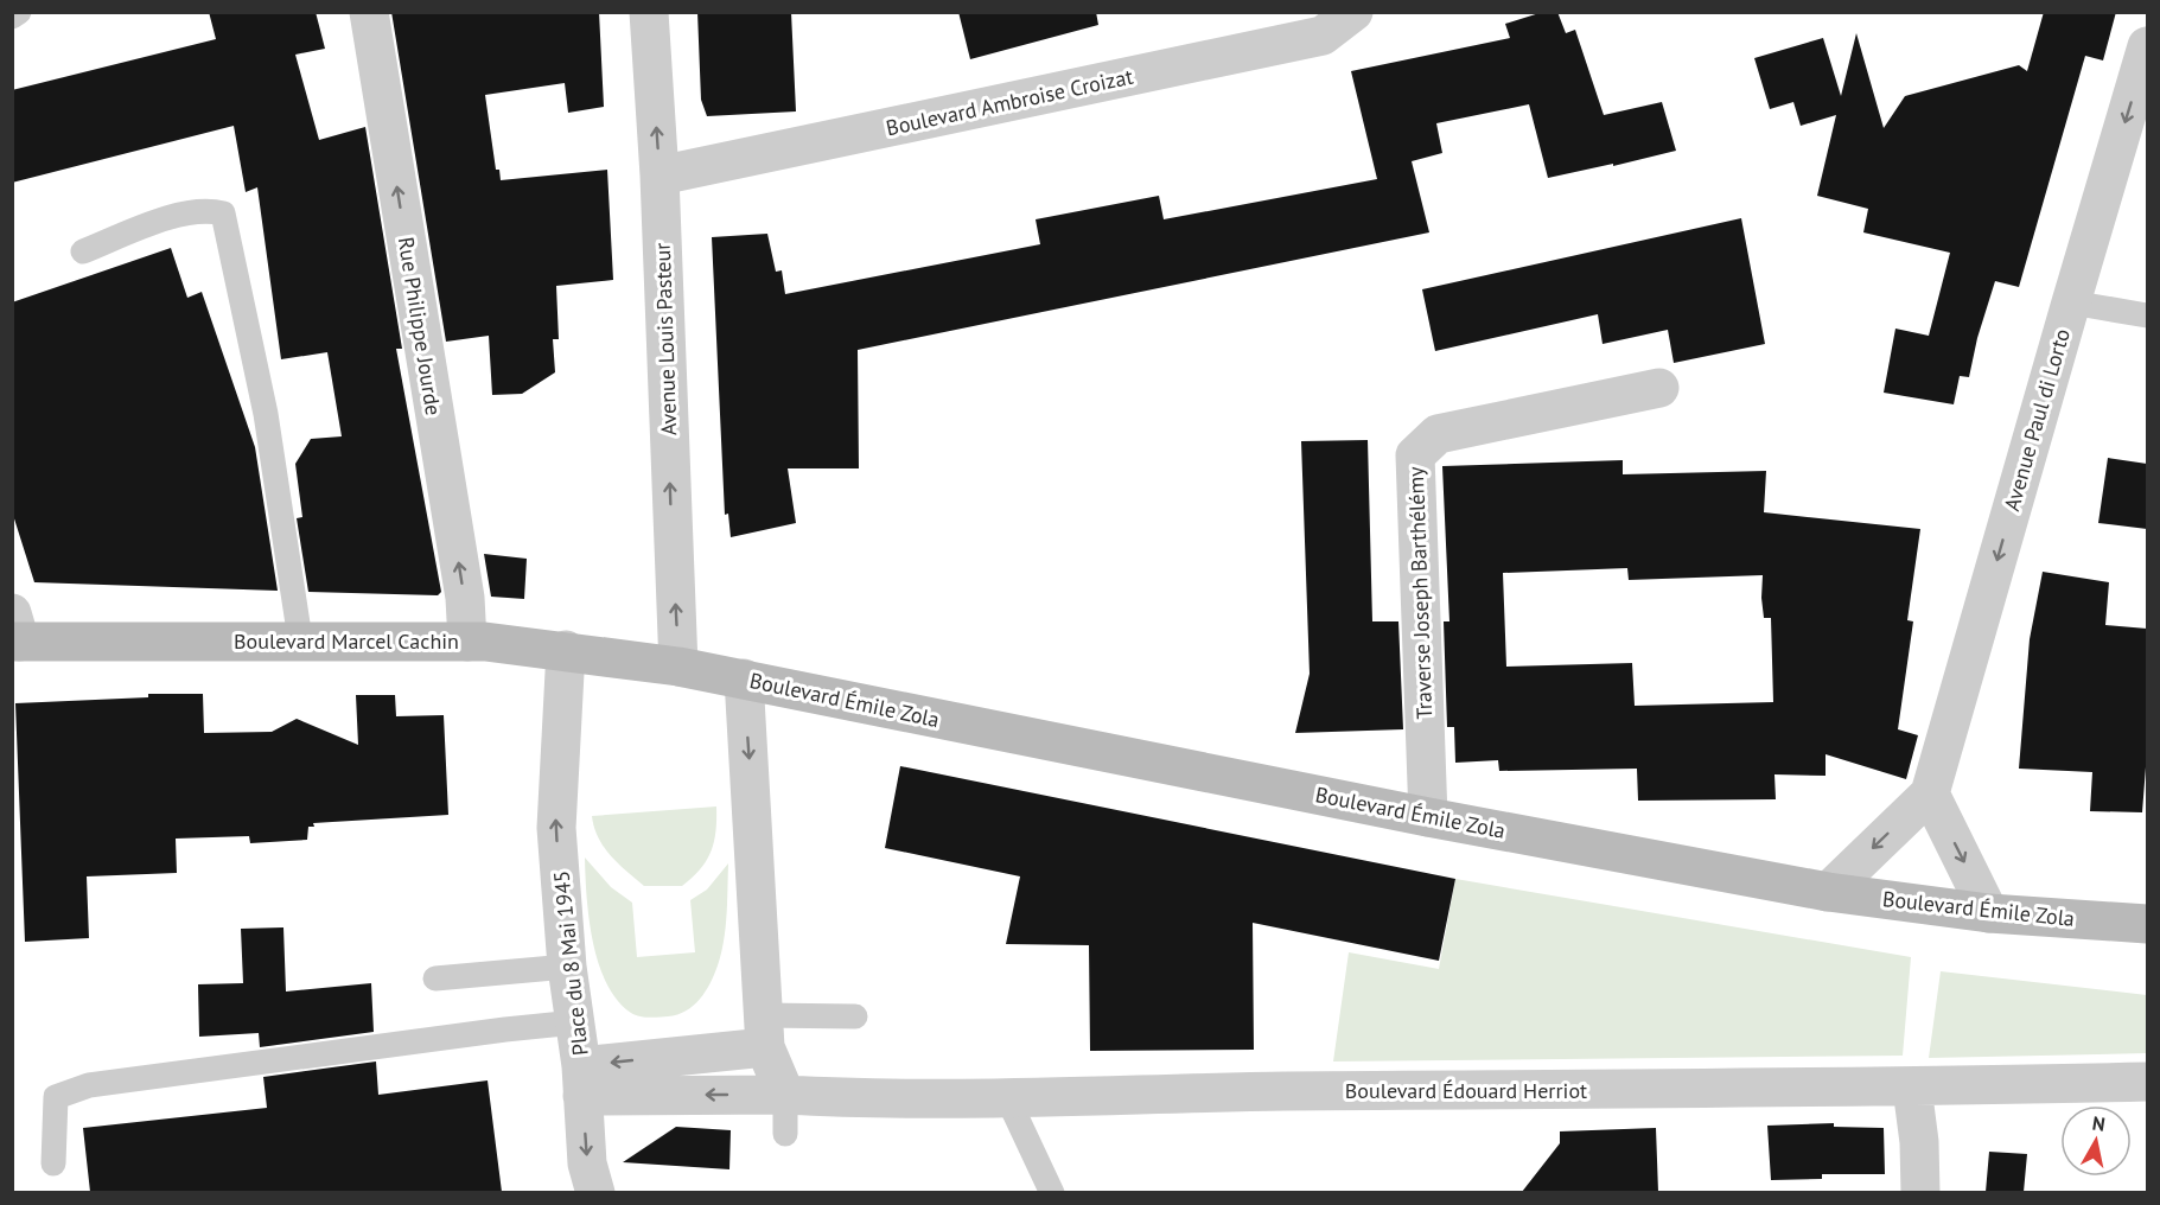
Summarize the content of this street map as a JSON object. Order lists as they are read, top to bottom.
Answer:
{
  "streets": {
    "main road": ["Boulevard Marcel Cachin", "Boulevard Émile Zola"],
    "street": [
      "Boulevard Ambroise Croizat",
      "Rue Philippe Jourde",
      "Avenue Louis Pasteur",
      "Avenue Paul di Lorto",
      "Traverse Joseph Barthélémy",
      "Place du 8 Mai 1945",
      "Boulevard Édouard Herriot"
    ]
  },
  "crossings": [
    ["Boulevard Ambroise Croizat", "Avenue Louis Pasteur"],
    ["Rue Philippe Jourde", "Boulevard Marcel Cachin"],
    ["Avenue Louis Pasteur", "Boulevard Marcel Cachin"],
    ["Avenue Louis Pasteur", "Boulevard Émile Zola"],
    ["Avenue Paul di Lorto", "Boulevard Émile Zola"],
    ["Traverse Joseph Barthélémy", "Boulevard Émile Zola"],
    ["Boulevard Marcel Cachin", "Boulevard Émile Zola"],
    ["Boulevard Marcel Cachin", "Place du 8 Mai 1945"],
    ["Place du 8 Mai 1945", "Boulevard Édouard Herriot"]
  ],
  "one_way": ["Rue Philippe Jourde", "Avenue Louis Pasteur", "Avenue Paul di Lorto"],
  "north": "top"
}
